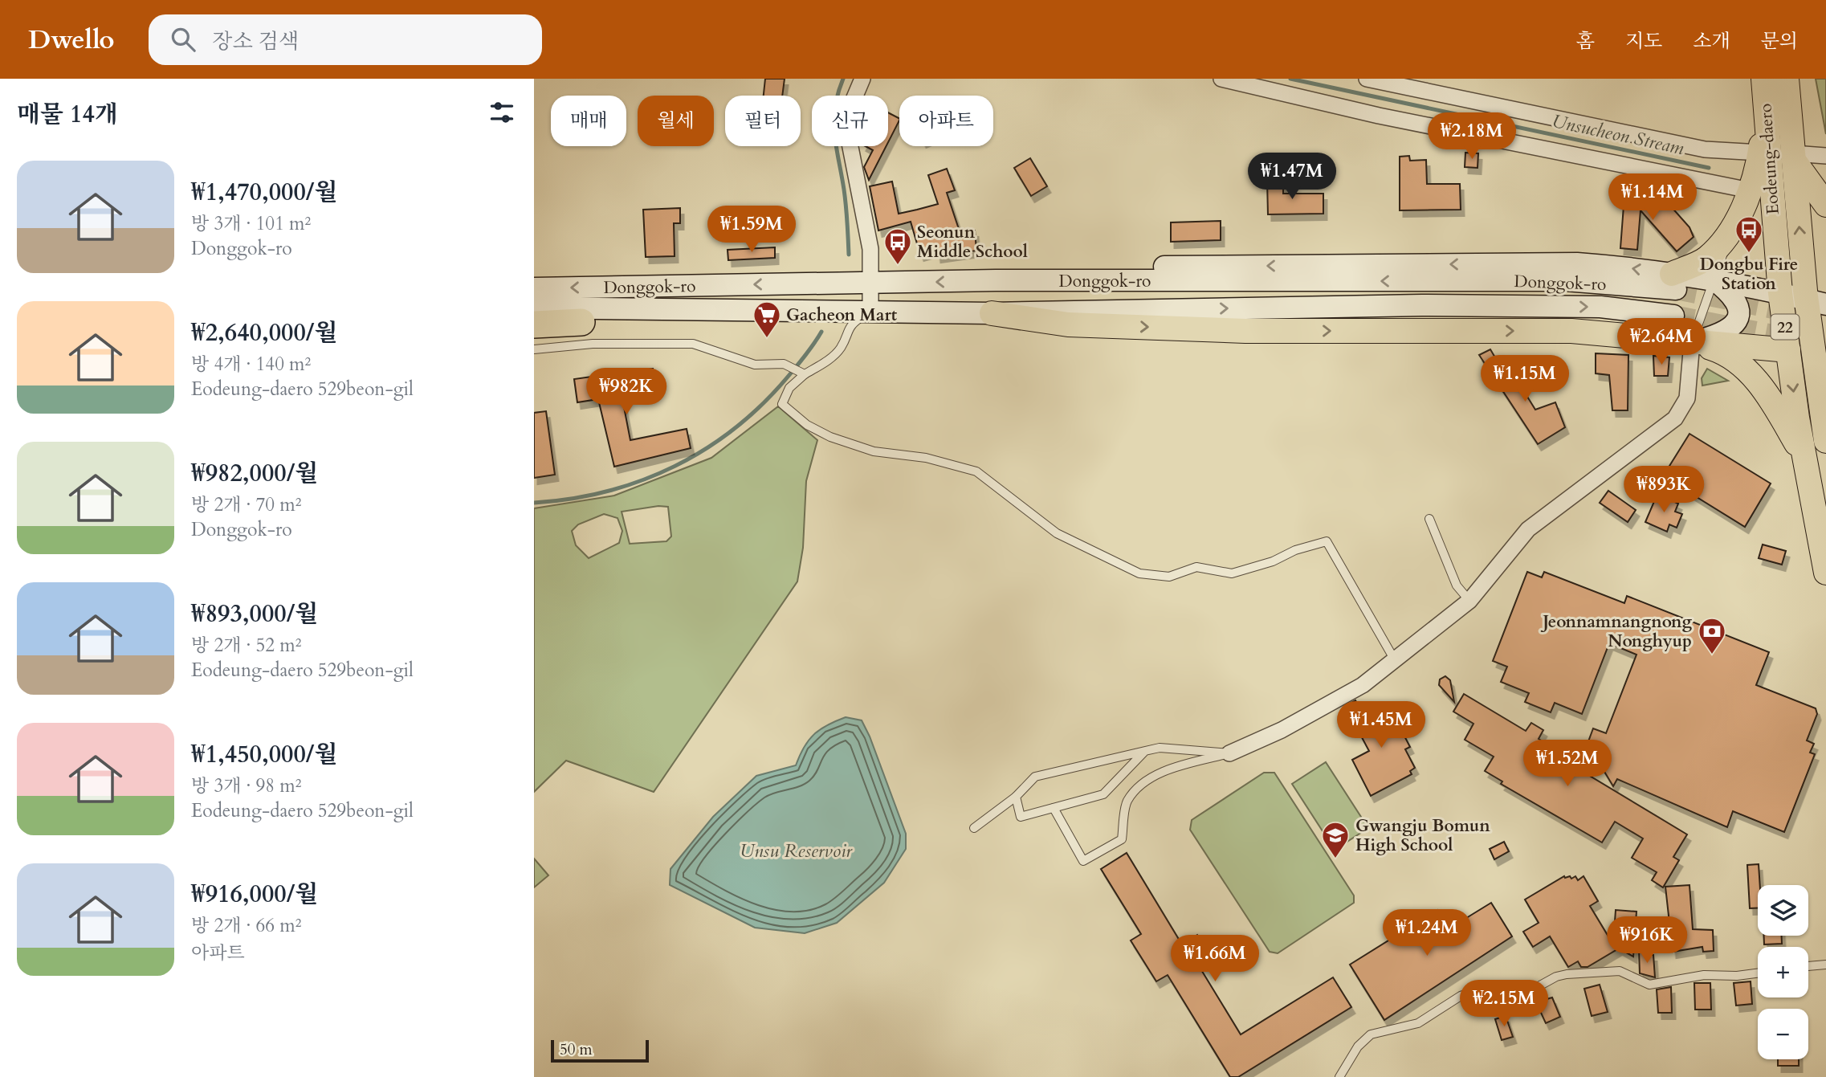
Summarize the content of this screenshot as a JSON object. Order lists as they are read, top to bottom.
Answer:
{
  "streets": {
    "main road": ["Eodeung-daero", "Donggok-ro", "22"]
  },
  "crossings": [
    ["Eodeung-daero", "Donggok-ro"]
  ],
  "water": ["Unsucheon Stream", "Unsu Reservoir"],
  "places": {
    "bus stop": ["Dongbu Fire Station", "Seonun Middle School"],
    "supermarket": ["Gacheon Mart"],
    "bank": ["Jeonnamnangnong Nonghyup"],
    "school or university": ["Gwangju Bomun High School"]
  },
  "scale_bar": "50 m",
  "page": {
    "header": "Dwello",
    "search": "장소 검색",
    "nav": [
      "홈",
      "지도",
      "소개",
      "문의"
    ],
    "heading": "매물 14개",
    "chip": [
      "매매",
      "월세",
      "필터",
      "신규",
      "아파트"
    ],
    "price": [
      "₩2.18M",
      "₩1.47M",
      "₩1.14M",
      "₩1.59M",
      "₩2.64M",
      "₩1.15M",
      "₩982K",
      "₩893K",
      "₩1.45M",
      "₩1.52M",
      "₩1.24M",
      "₩916K",
      "₩1.66M",
      "₩2.15M"
    ],
    "list": [
      {
        "name": "₩1,470,000/월",
        "note": "방 3개 · 101 m² · Donggok-ro"
      },
      {
        "name": "₩2,640,000/월",
        "note": "방 4개 · 140 m² · Eodeung-daero 529beon-gil"
      },
      {
        "name": "₩982,000/월",
        "note": "방 2개 · 70 m² · Donggok-ro"
      },
      {
        "name": "₩893,000/월",
        "note": "방 2개 · 52 m² · Eodeung-daero 529beon-gil"
      },
      {
        "name": "₩1,450,000/월",
        "note": "방 3개 · 98 m² · Eodeung-daero 529beon-gil"
      },
      {
        "name": "₩916,000/월",
        "note": "방 2개 · 66 m² · 아파트"
      }
    ],
    "map_buttons": ["+", "−"],
    "scale": "50 m"
  }
}
